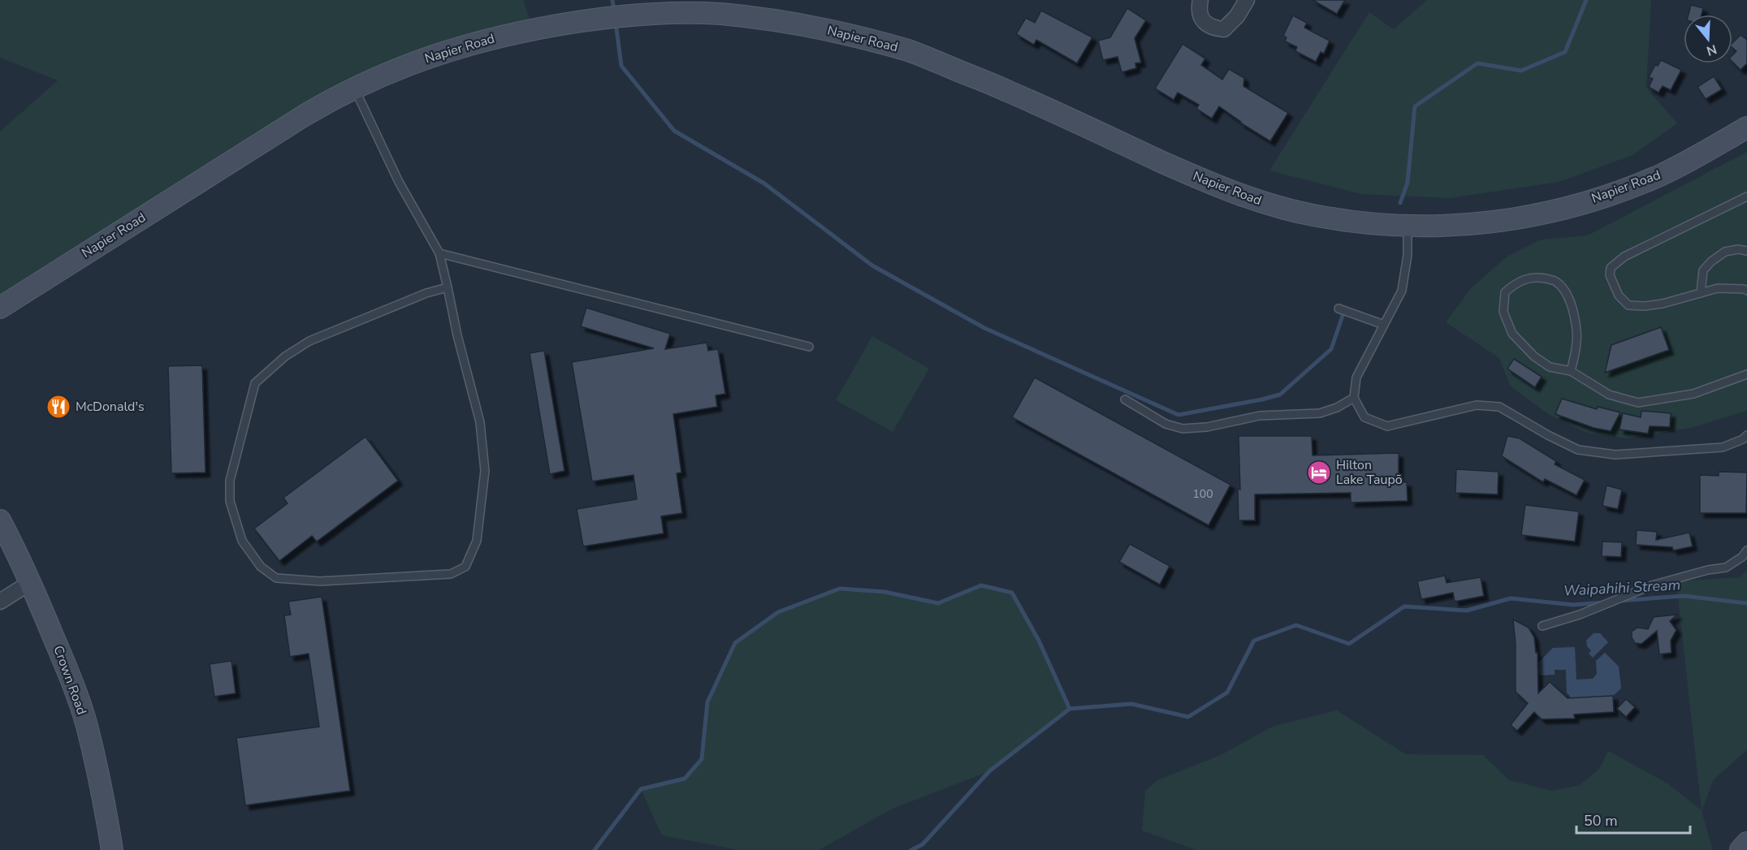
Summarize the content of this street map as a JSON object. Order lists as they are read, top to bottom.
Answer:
{
  "streets": {
    "main road": ["Napier Road", "Crown Road"]
  },
  "water": ["Waipahihi Stream"],
  "places": {
    "restaurant": ["McDonald's"],
    "hotel": ["Hilton Lake Taupō"]
  },
  "house_numbers": ["100"],
  "scale_bar": "50 m",
  "north": "bottom"
}
